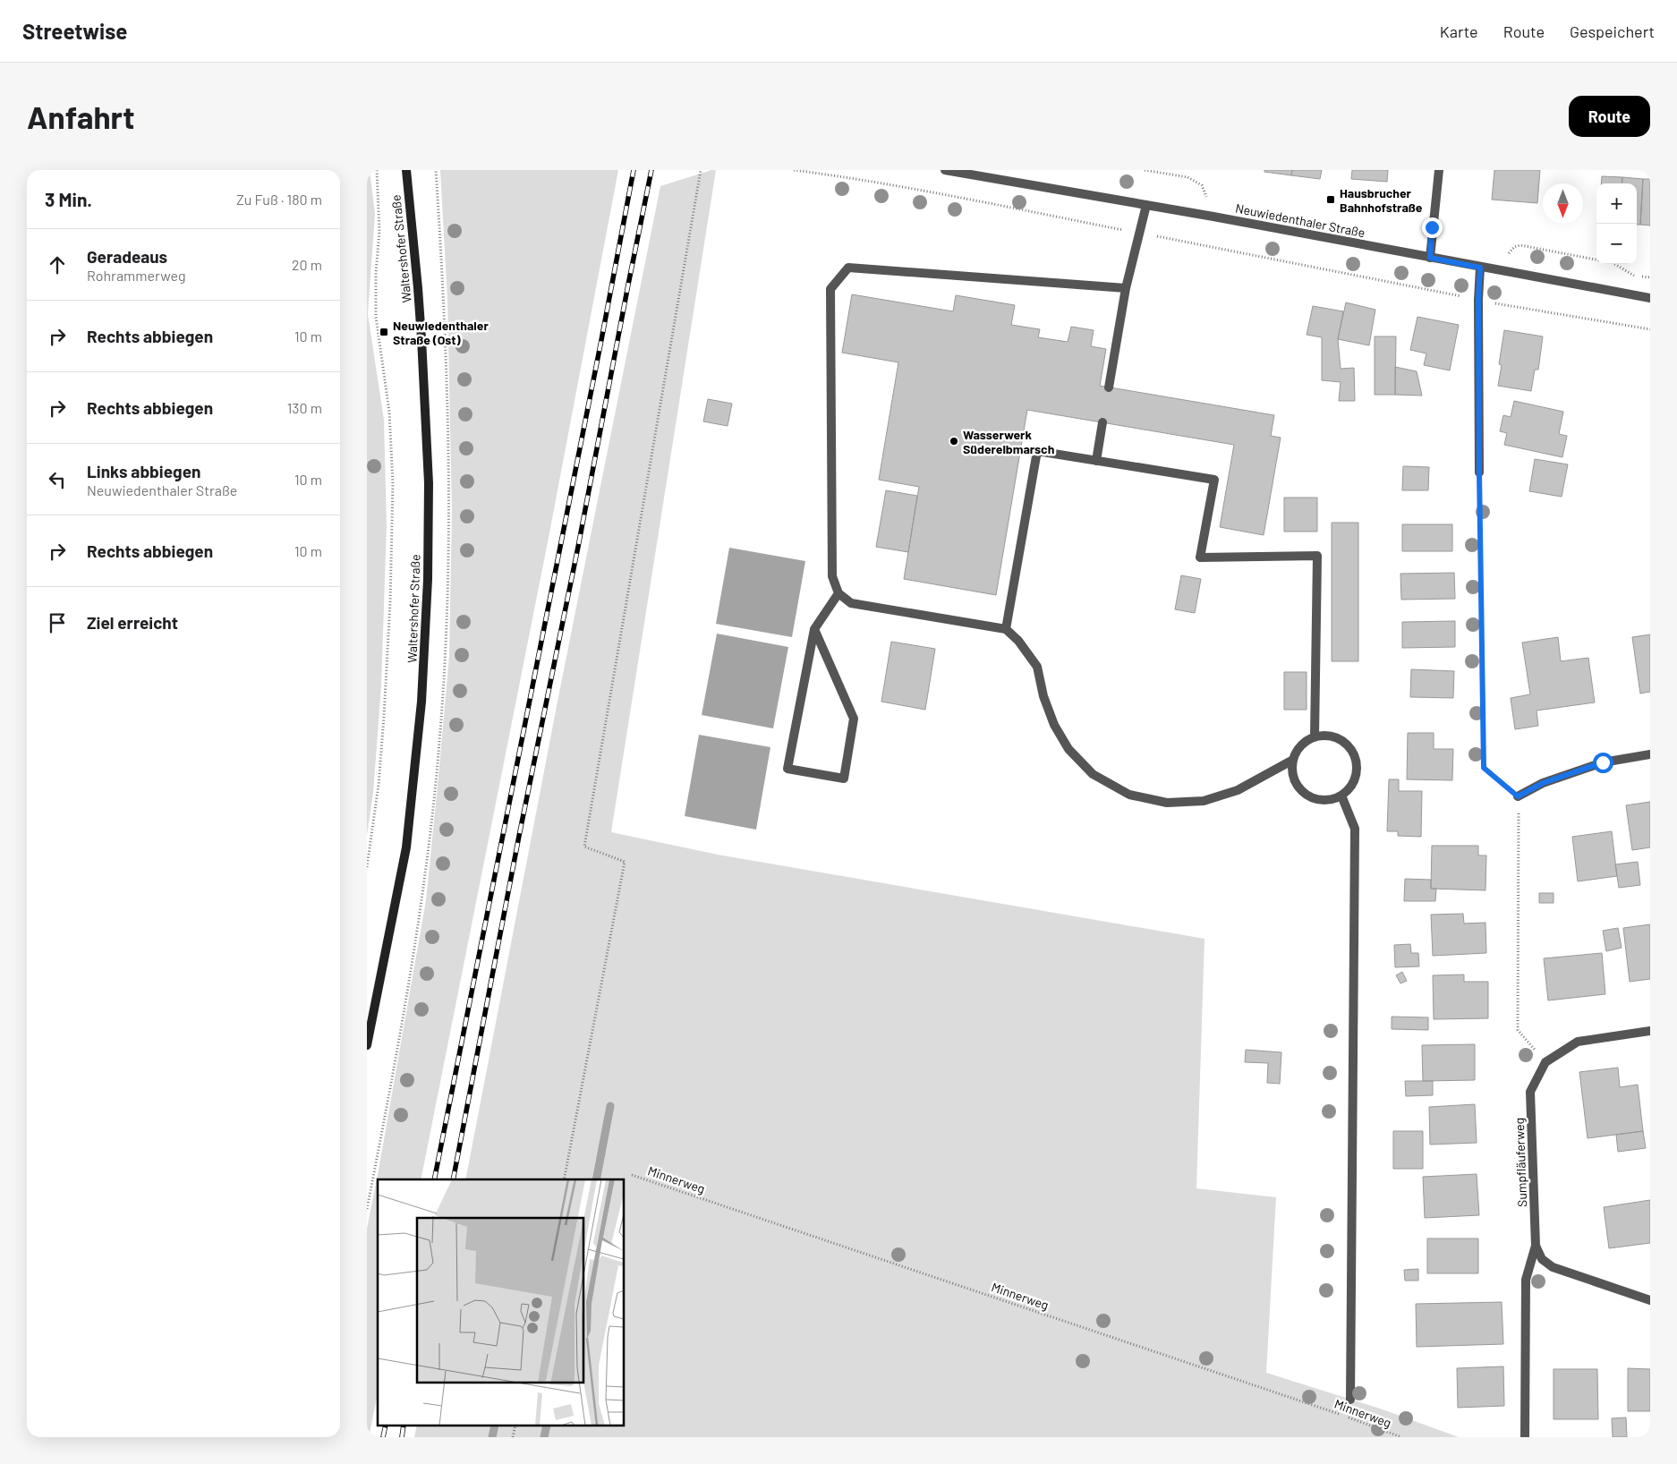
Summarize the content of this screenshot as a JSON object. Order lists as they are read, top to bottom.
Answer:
{
  "streets": {
    "main road": ["Waltershofer Straße"],
    "street": ["Neuwiedenthaler Straße", "Sumpfläuferweg"],
    "path": ["Minnerweg"]
  },
  "places": {
    "transit": ["Hausbrucher Bahnhofstraße", "Neuwiedenthaler Straße (Ost)"],
    "other": ["Wasserwerk Süderelbmarsch"]
  },
  "north": "bottom",
  "page": {
    "header": "Streetwise",
    "nav": ["Karte", "Route", "Gespeichert"],
    "buttons": "Route",
    "title": "Anfahrt",
    "heading": ["3 Min.", "Zu Fuß · 180 m"],
    "map_buttons": ["+", "−"],
    "list": [
      ["Geradeaus", "Rohrammerweg", "20 m"],
      ["Rechts abbiegen", "10 m"],
      ["Rechts abbiegen", "130 m"],
      ["Links abbiegen", "Neuwiedenthaler Straße", "10 m"],
      ["Rechts abbiegen", "10 m"],
      "Ziel erreicht"
    ]
  }
}
